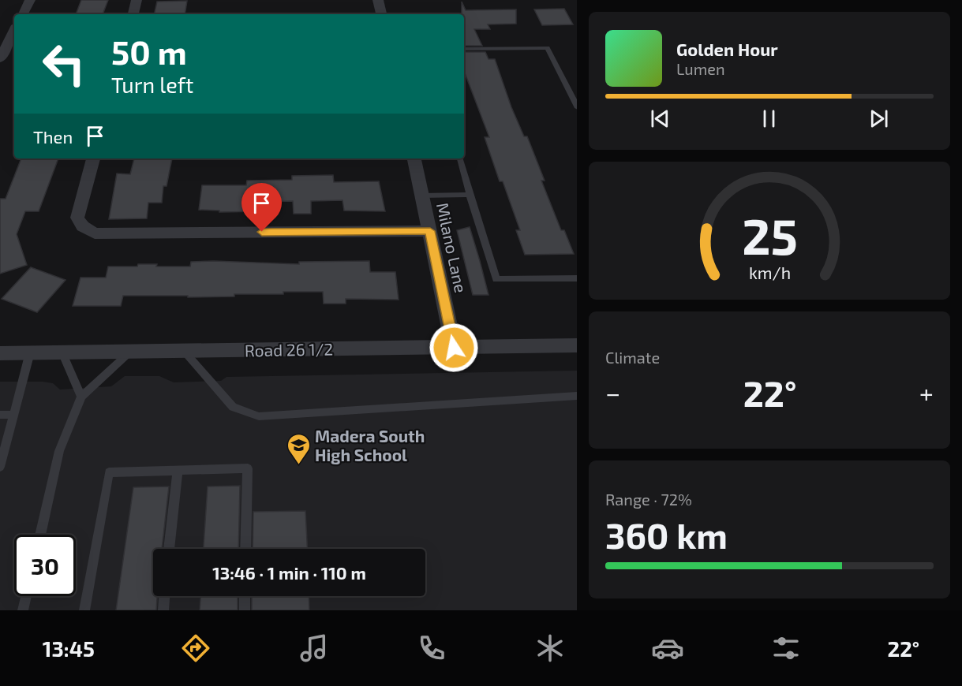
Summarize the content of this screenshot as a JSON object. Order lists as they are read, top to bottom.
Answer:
{
  "streets": {
    "street": ["Milano Lane", "Road 26 1/2"]
  },
  "crossings": [
    ["Milano Lane", "Road 26 1/2"]
  ],
  "places": {
    "school or university": ["Madera South High School"]
  },
  "page": {
    "turn": ["50 m", "Turn left"],
    "song": ["Golden Hour", "Lumen"],
    "then": "Then",
    "tile": [
      "Climate",
      ["Range · 72%", "360 km"]
    ],
    "heat": ["−", "22°", "+"],
    "limit": "30",
    "trip": "13:46 · 1 min · 110 m",
    "tabs": ["13:45", "22°"],
    "gauge": ["25", "km/h"]
  }
}
